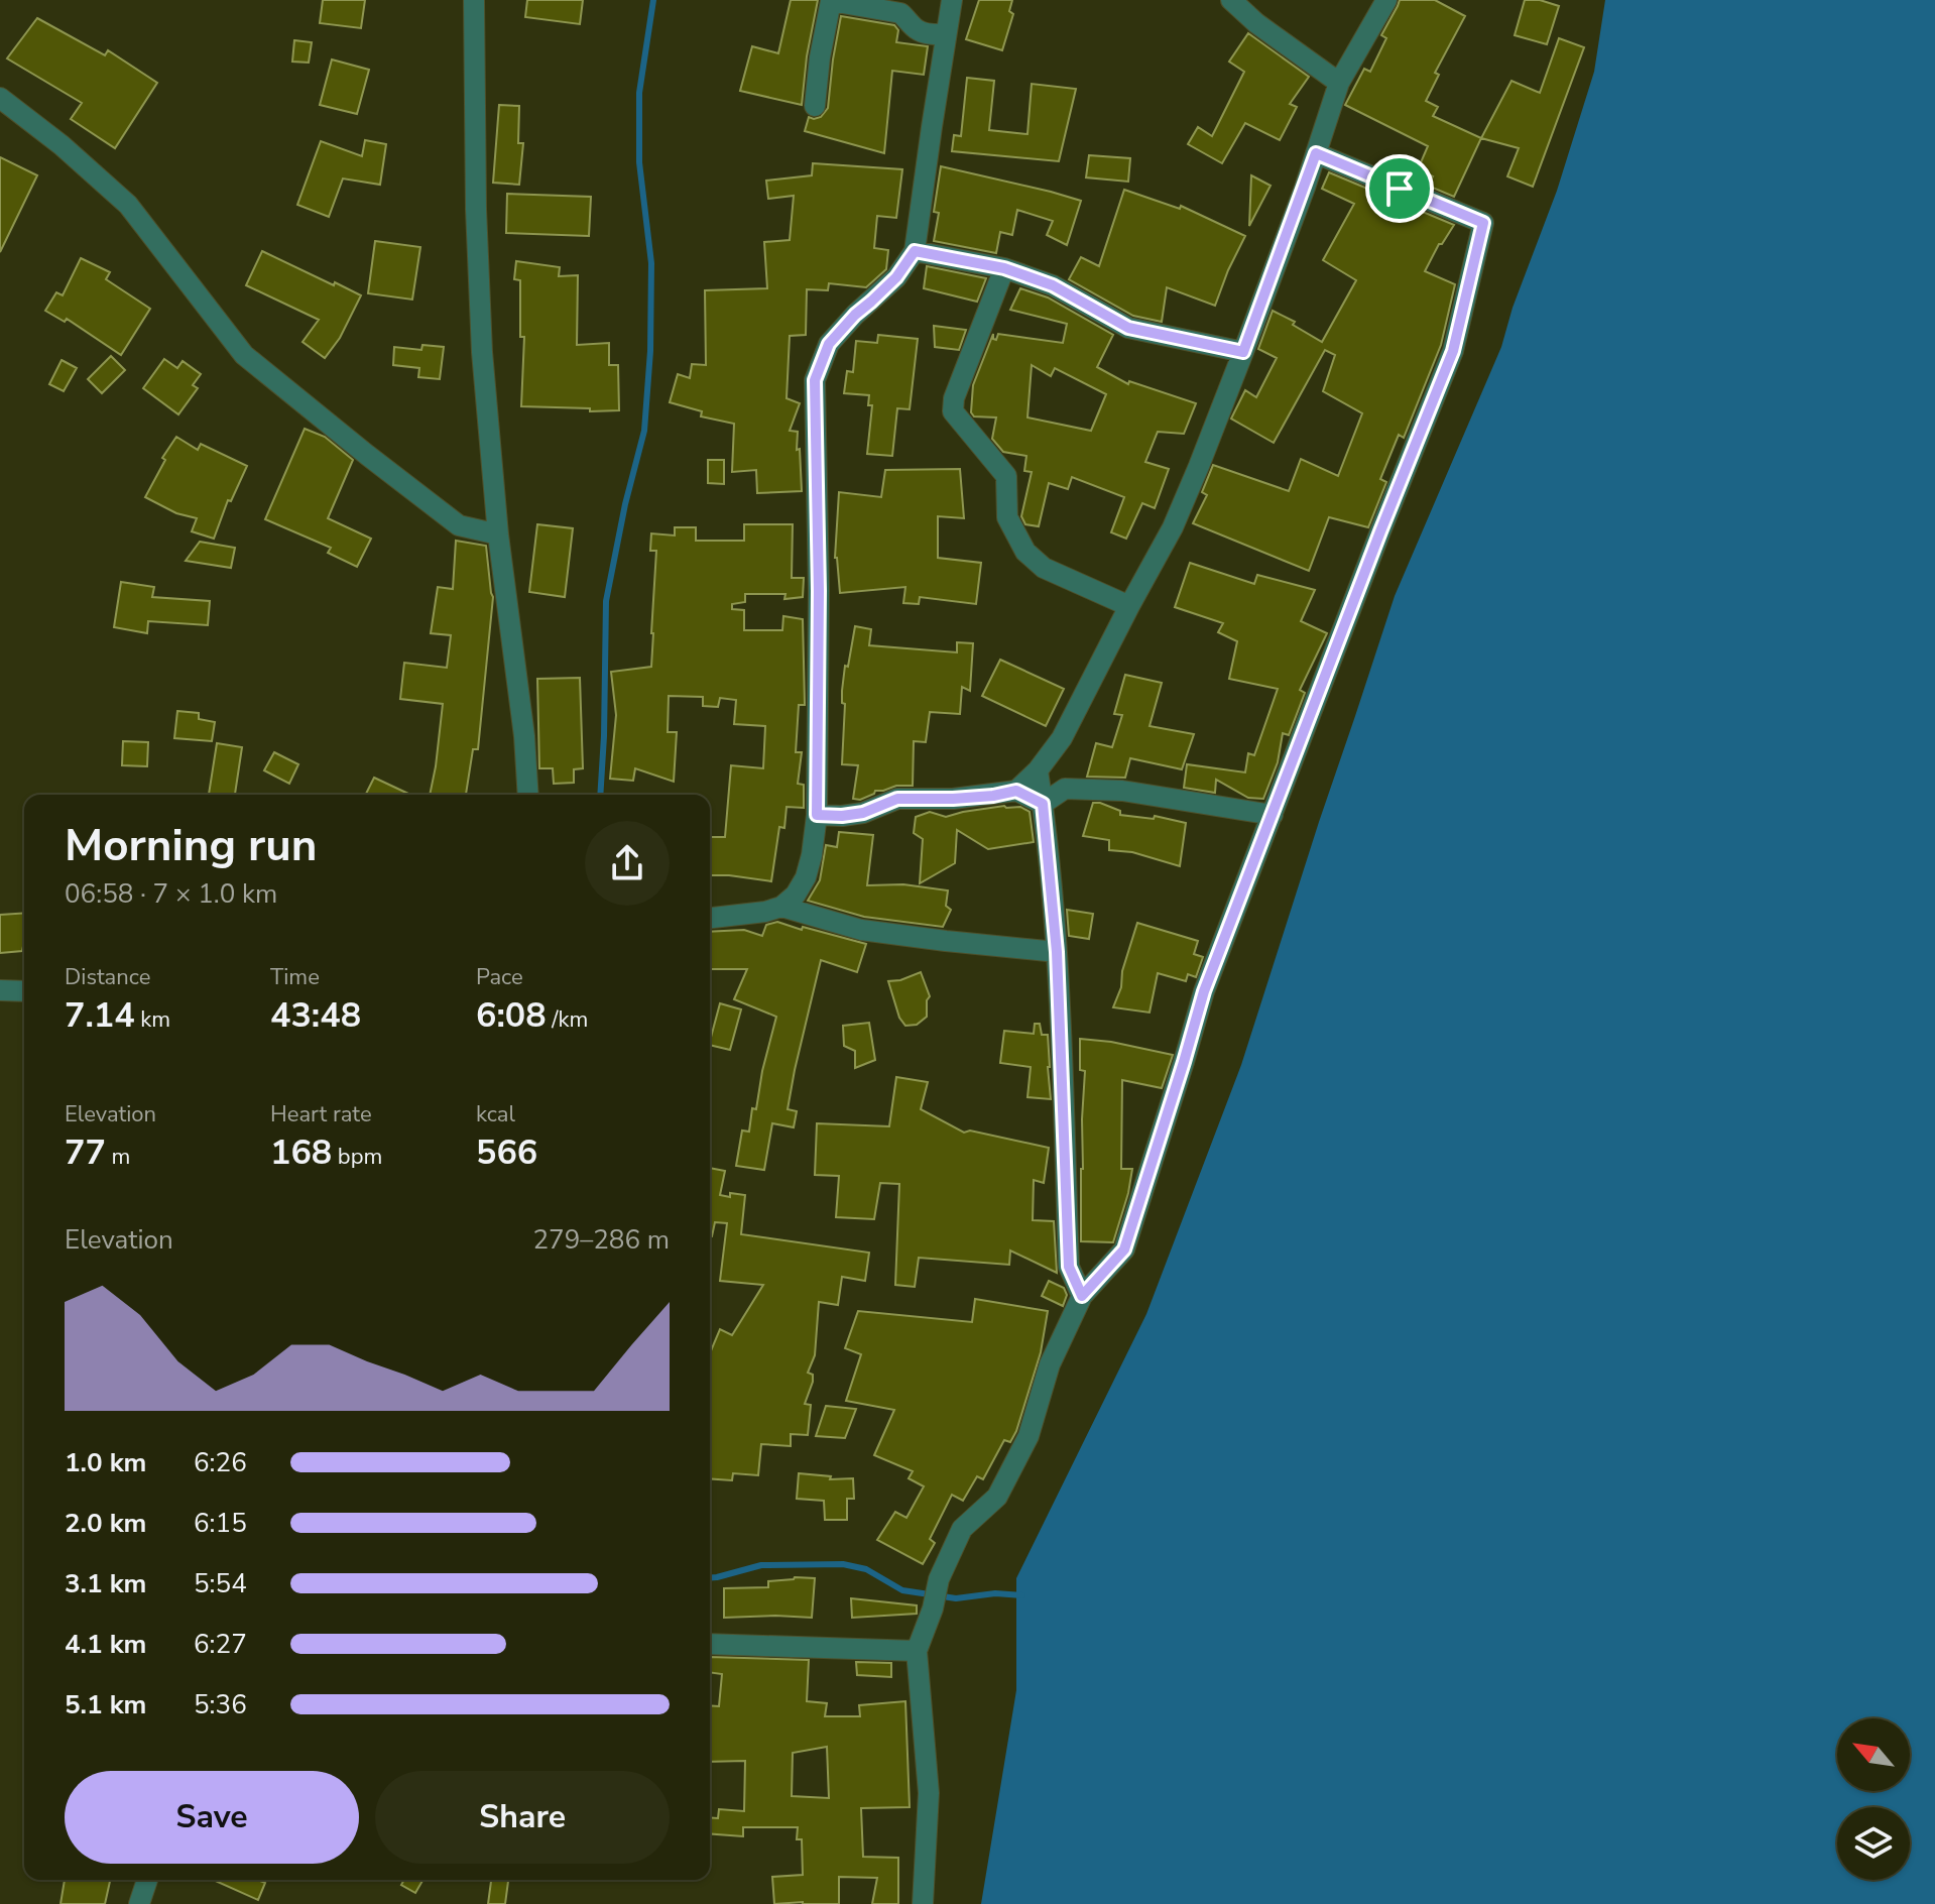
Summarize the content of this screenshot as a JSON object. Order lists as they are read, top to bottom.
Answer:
{
  "north": "top left",
  "page": {
    "heading": ["Morning run", "06:58 · 7 × 1.0 km"],
    "stats": [
      ["Distance", "7.14 km"],
      ["Time", "43:48"],
      ["Pace", "6:08 /km"],
      ["Elevation", "77 m"],
      ["Heart rate", "168 bpm"],
      ["kcal", "566"]
    ],
    "chart": ["Elevation", "279–286 m"],
    "list": [
      {
        "name": "1.0 km",
        "note": "6:26"
      },
      {
        "name": "2.0 km",
        "note": "6:15"
      },
      {
        "name": "3.1 km",
        "note": "5:54"
      },
      {
        "name": "4.1 km",
        "note": "6:27"
      },
      {
        "name": "5.1 km",
        "note": "5:36"
      }
    ],
    "buttons": ["Save", "Share"]
  }
}
